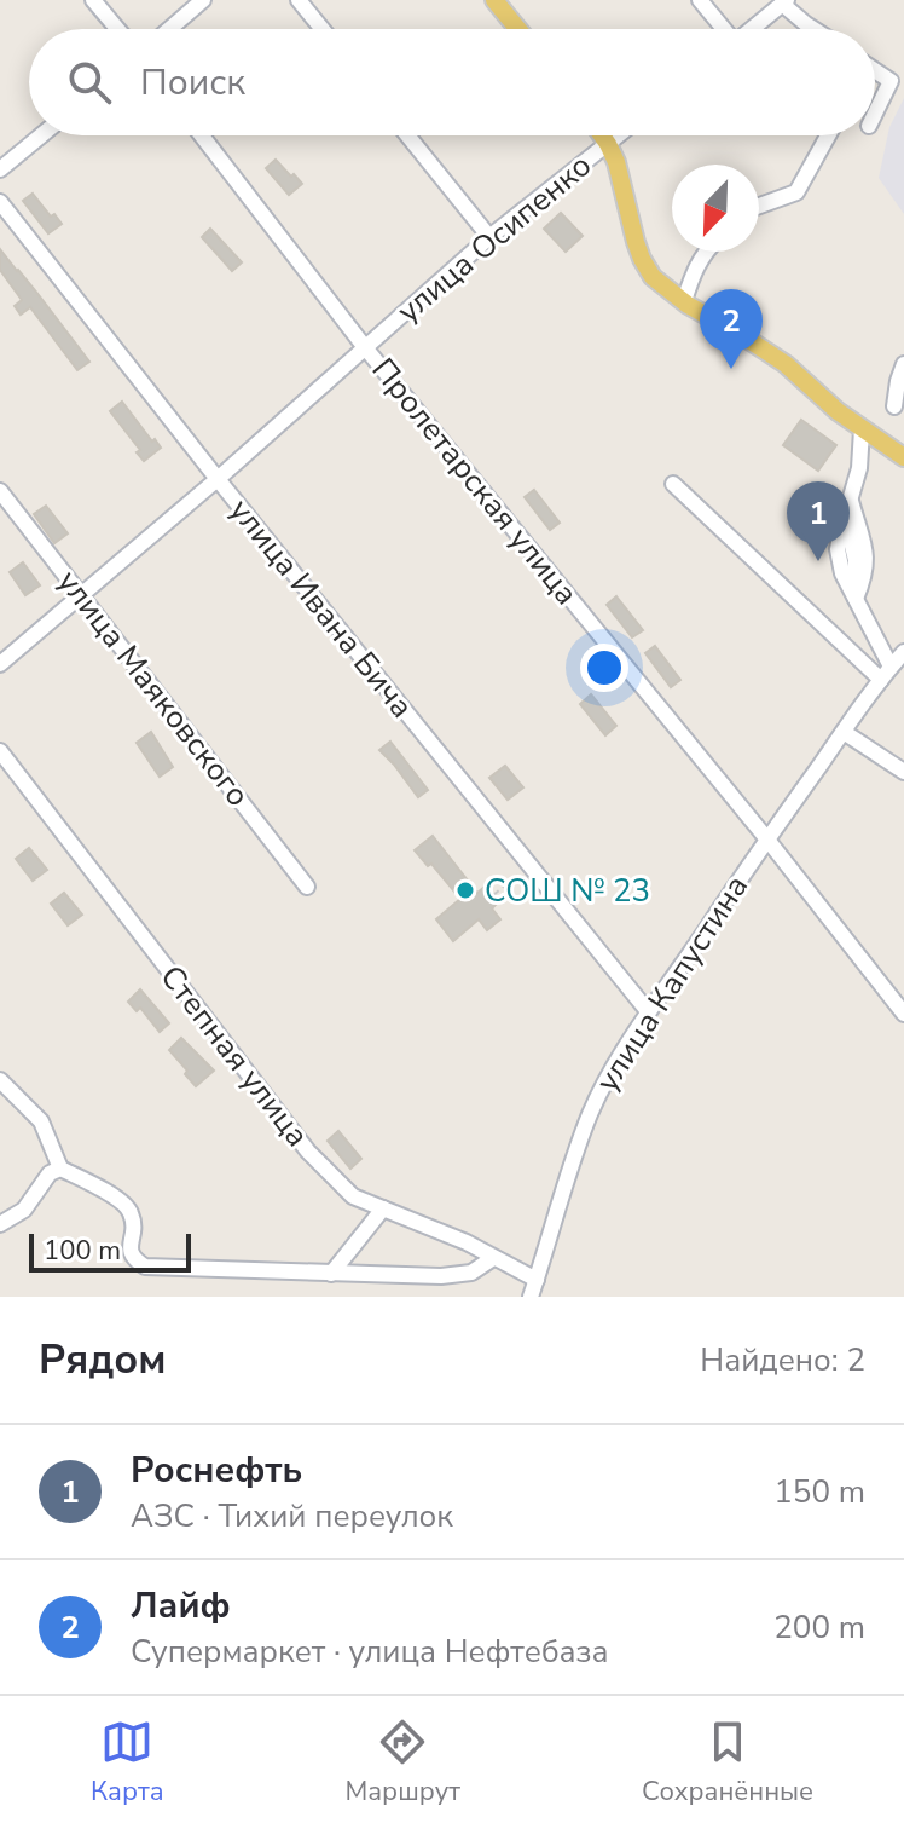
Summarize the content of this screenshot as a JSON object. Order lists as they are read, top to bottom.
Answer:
{
  "streets": {
    "street": [
      "улица Осипенко",
      "Пролетарская улица",
      "улица Ивана Бича",
      "улица Маяковского",
      "улица Капустина",
      "Степная улица"
    ]
  },
  "crossings": [
    ["улица Осипенко", "Пролетарская улица"],
    ["улица Осипенко", "улица Ивана Бича"],
    ["улица Осипенко", "улица Маяковского"],
    ["Пролетарская улица", "улица Капустина"],
    ["улица Ивана Бича", "улица Капустина"],
    ["улица Капустина", "Степная улица"]
  ],
  "places": ["СОШ № 23"],
  "scale_bar": "100 m",
  "north": "bottom left",
  "page": {
    "search": "Поиск",
    "pins": ["2", "1"],
    "scale": "100 m",
    "heading": ["Рядом", "Найдено: 2"],
    "list": [
      {
        "mark": "1",
        "name": "Роснефть",
        "note": "АЗС · Тихий переулок",
        "value": "150 m"
      },
      {
        "mark": "2",
        "name": "Лайф",
        "note": "Супермаркет · улица Нефтебаза",
        "value": "200 m"
      }
    ],
    "nav": ["Карта", "Маршрут", "Сохранённые"]
  }
}
